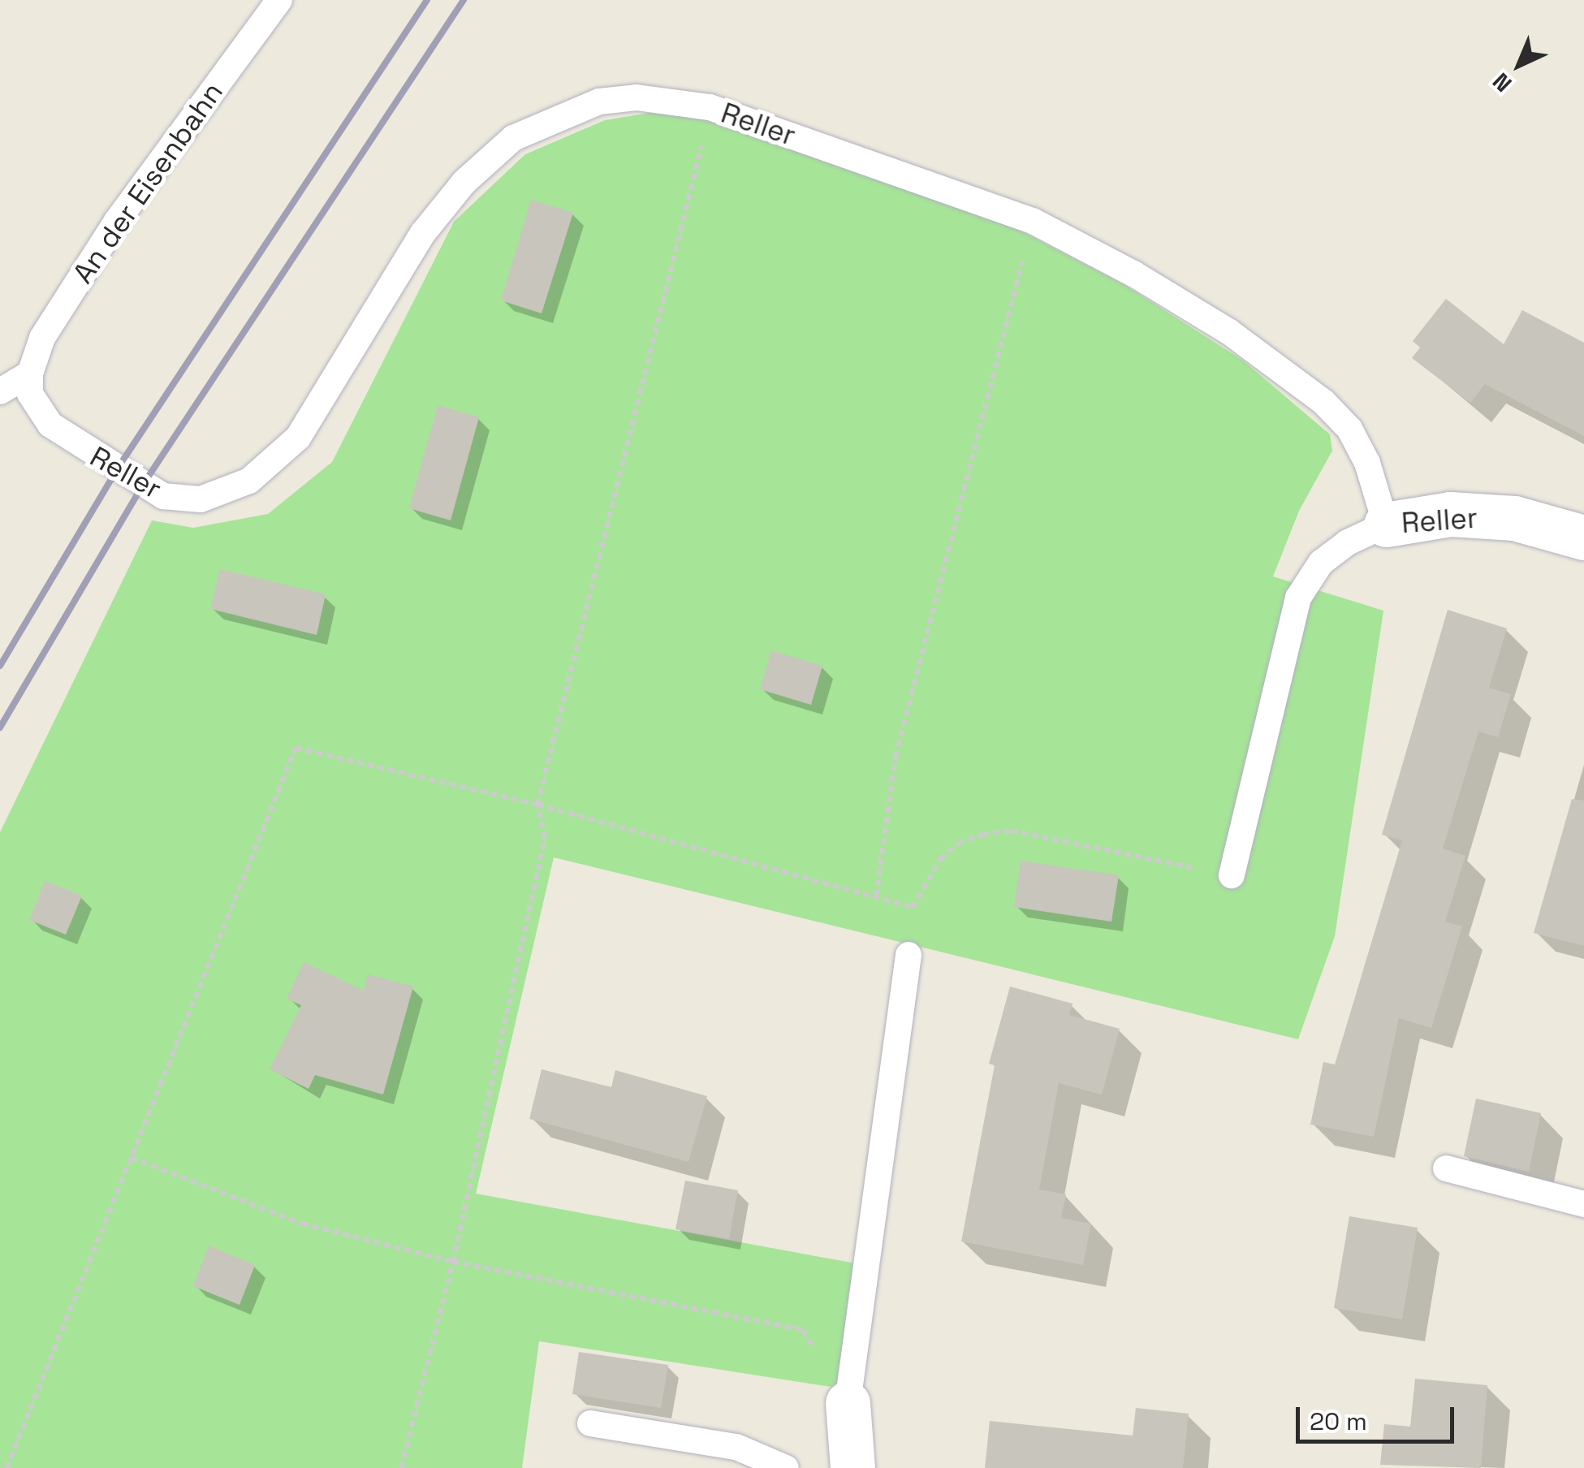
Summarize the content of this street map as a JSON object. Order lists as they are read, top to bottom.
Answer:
{
  "streets": {
    "street": ["Reller"],
    "lane": ["An der Eisenbahn"]
  },
  "crossings": [
    ["Reller", "An der Eisenbahn"]
  ],
  "scale_bar": "20 m",
  "north": "bottom left"
}
